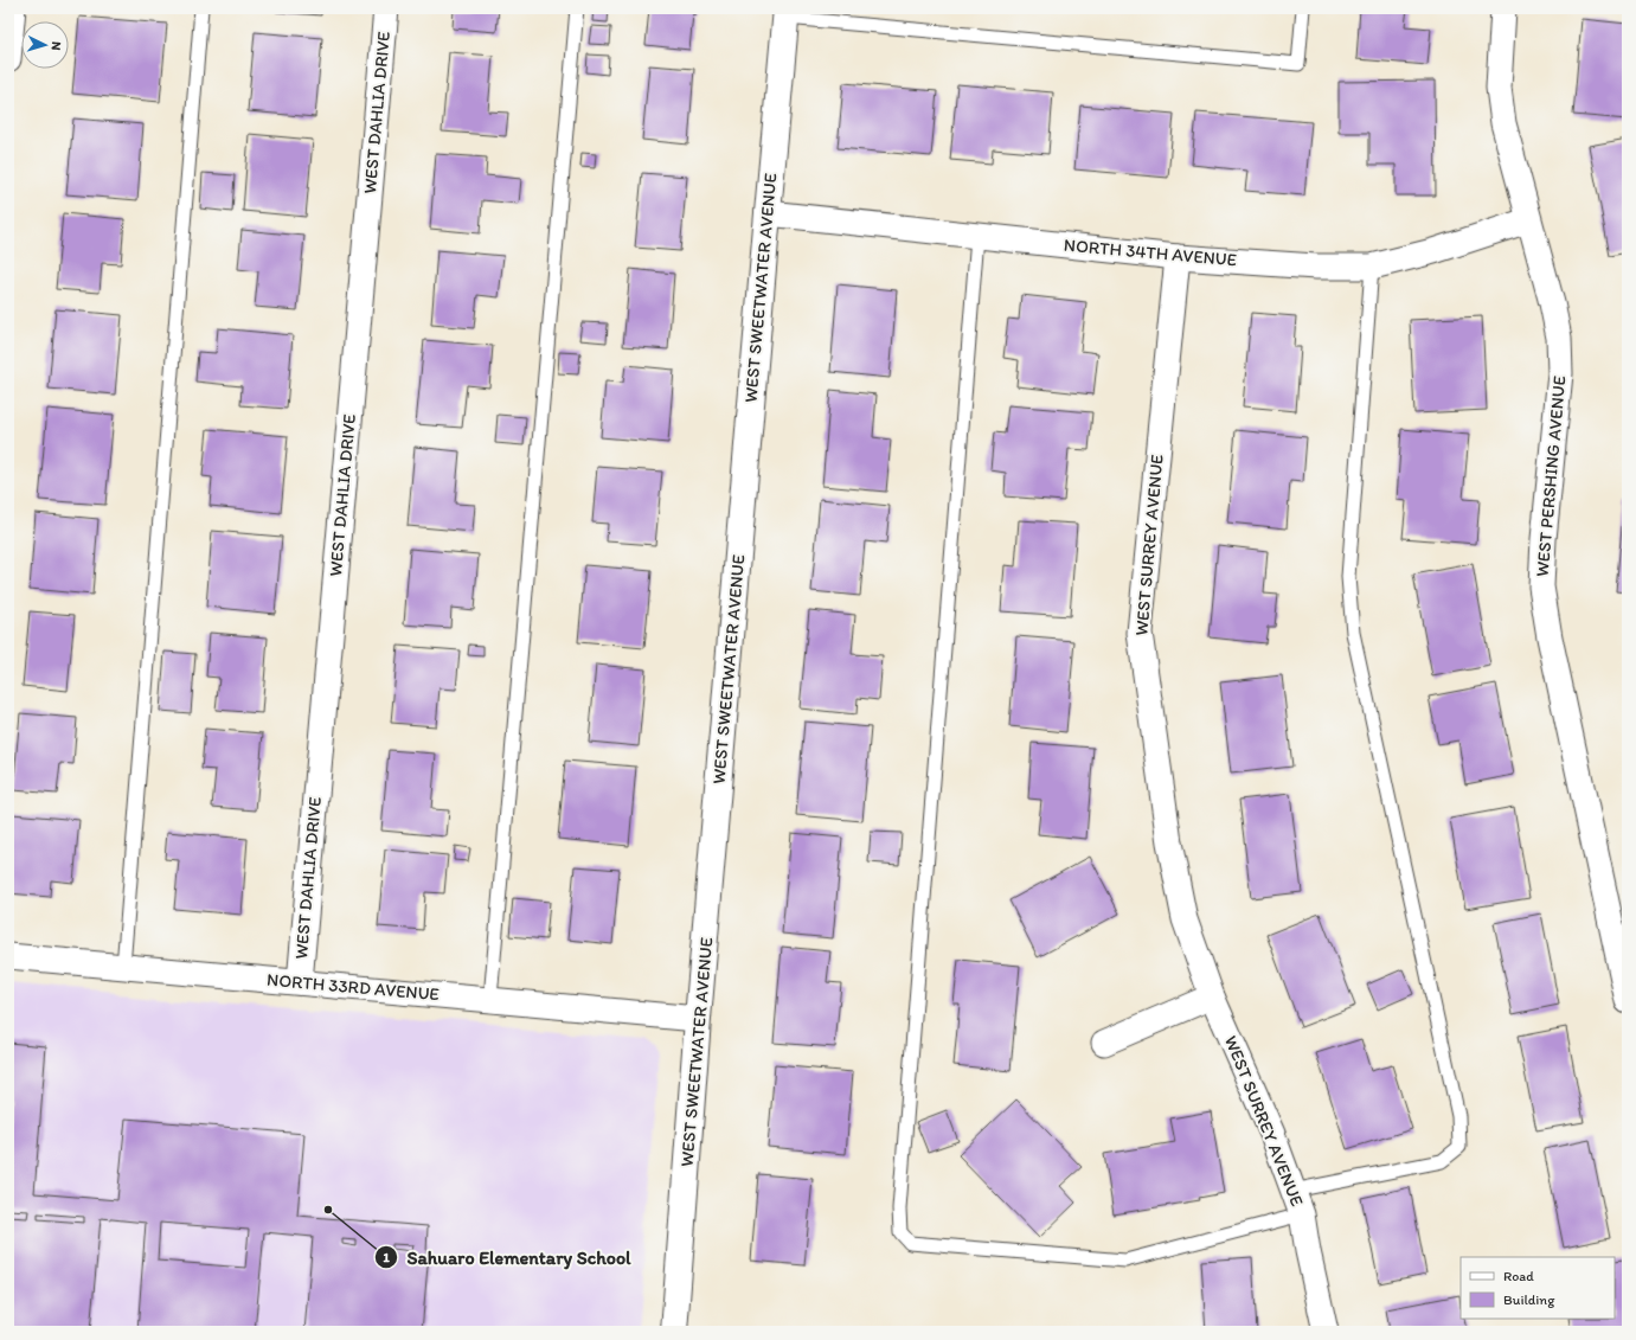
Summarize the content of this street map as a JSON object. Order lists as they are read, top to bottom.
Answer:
{
  "streets": {
    "street": [
      "WEST DAHLIA DRIVE",
      "NORTH 34TH AVENUE",
      "WEST SWEETWATER AVENUE",
      "WEST PERSHING AVENUE",
      "WEST SURREY AVENUE",
      "NORTH 33RD AVENUE"
    ]
  },
  "crossings": [
    ["WEST DAHLIA DRIVE", "NORTH 33RD AVENUE"],
    ["NORTH 34TH AVENUE", "WEST SWEETWATER AVENUE"],
    ["NORTH 34TH AVENUE", "WEST PERSHING AVENUE"],
    ["NORTH 34TH AVENUE", "WEST SURREY AVENUE"],
    ["WEST SWEETWATER AVENUE", "NORTH 33RD AVENUE"]
  ],
  "places": ["Sahuaro Elementary School"],
  "legend": ["Road", "Building"],
  "north": "right"
}
